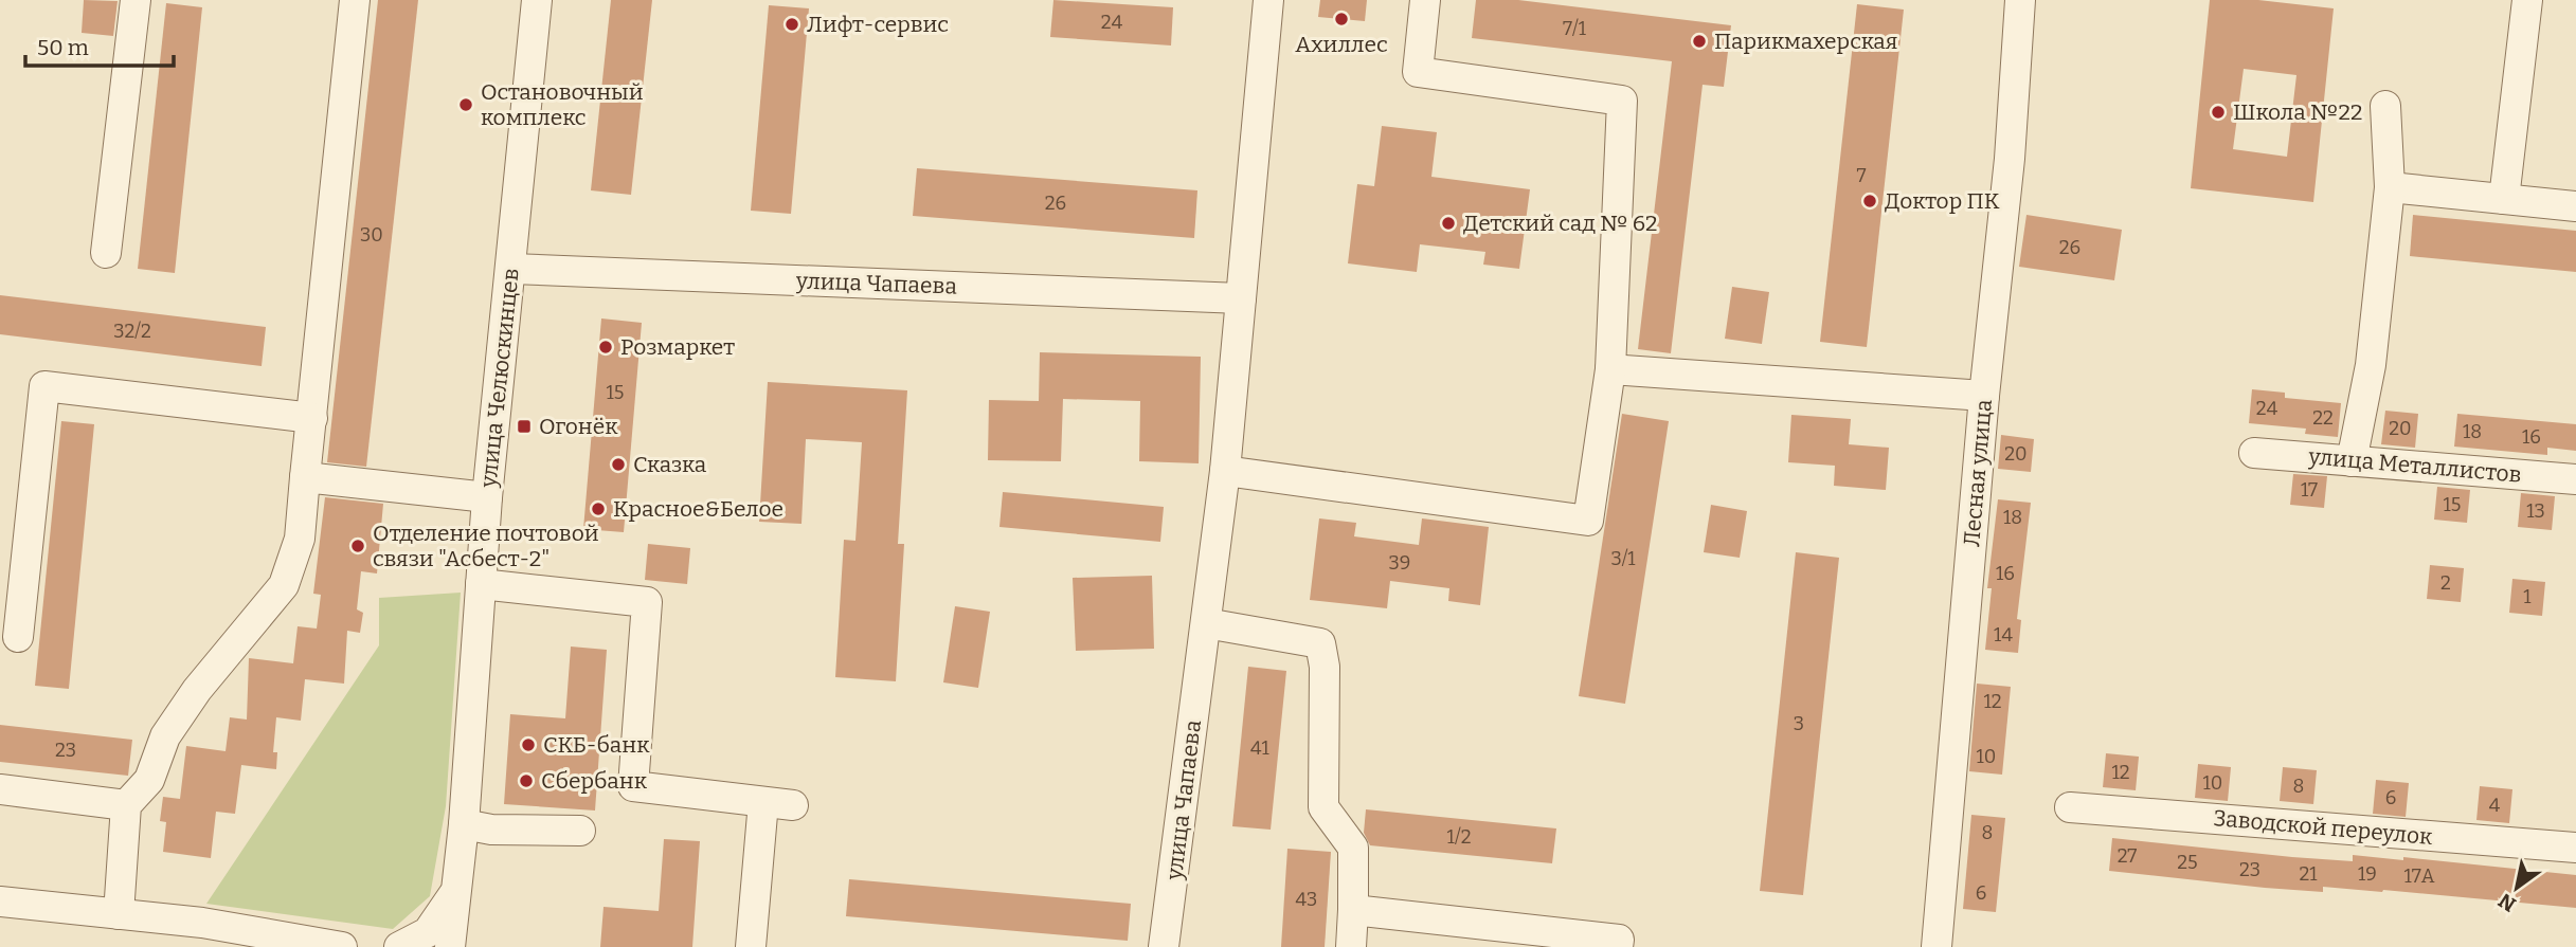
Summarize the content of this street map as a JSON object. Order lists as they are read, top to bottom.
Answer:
{
  "streets": {
    "street": [
      "улица Чапаева",
      "улица Челюскинцев",
      "улица Металлистов",
      "Лесная улица",
      "Заводской переулок"
    ]
  },
  "crossings": [
    ["улица Чапаева", "улица Челюскинцев"]
  ],
  "places": {
    "other": [
      "Ахиллес",
      "Лифт-сервис",
      "Парикмахерская",
      "Остановочный комплекс",
      "Школа №22",
      "Доктор ПК",
      "Детский сад № 62",
      "Розмаркет",
      "Сказка",
      "Красное&Белое",
      "Отделение почтовой связи \"Асбест-2\"",
      "СКБ-банк",
      "Сбербанк"
    ],
    "transit": ["Огонёк"]
  },
  "house_numbers": [
    "24",
    "7/1",
    "7",
    "26",
    "30",
    "26",
    "32/2",
    "15",
    "24",
    "22",
    "20",
    "18",
    "16",
    "20",
    "17",
    "15",
    "13",
    "18",
    "3/1",
    "39",
    "16",
    "2",
    "1",
    "14",
    "12",
    "3",
    "41",
    "23",
    "10",
    "12",
    "10",
    "8",
    "6",
    "4",
    "8",
    "1/2",
    "27",
    "25",
    "23",
    "21",
    "19",
    "17А",
    "6",
    "43"
  ],
  "scale_bar": "50 m",
  "north": "bottom left"
}
